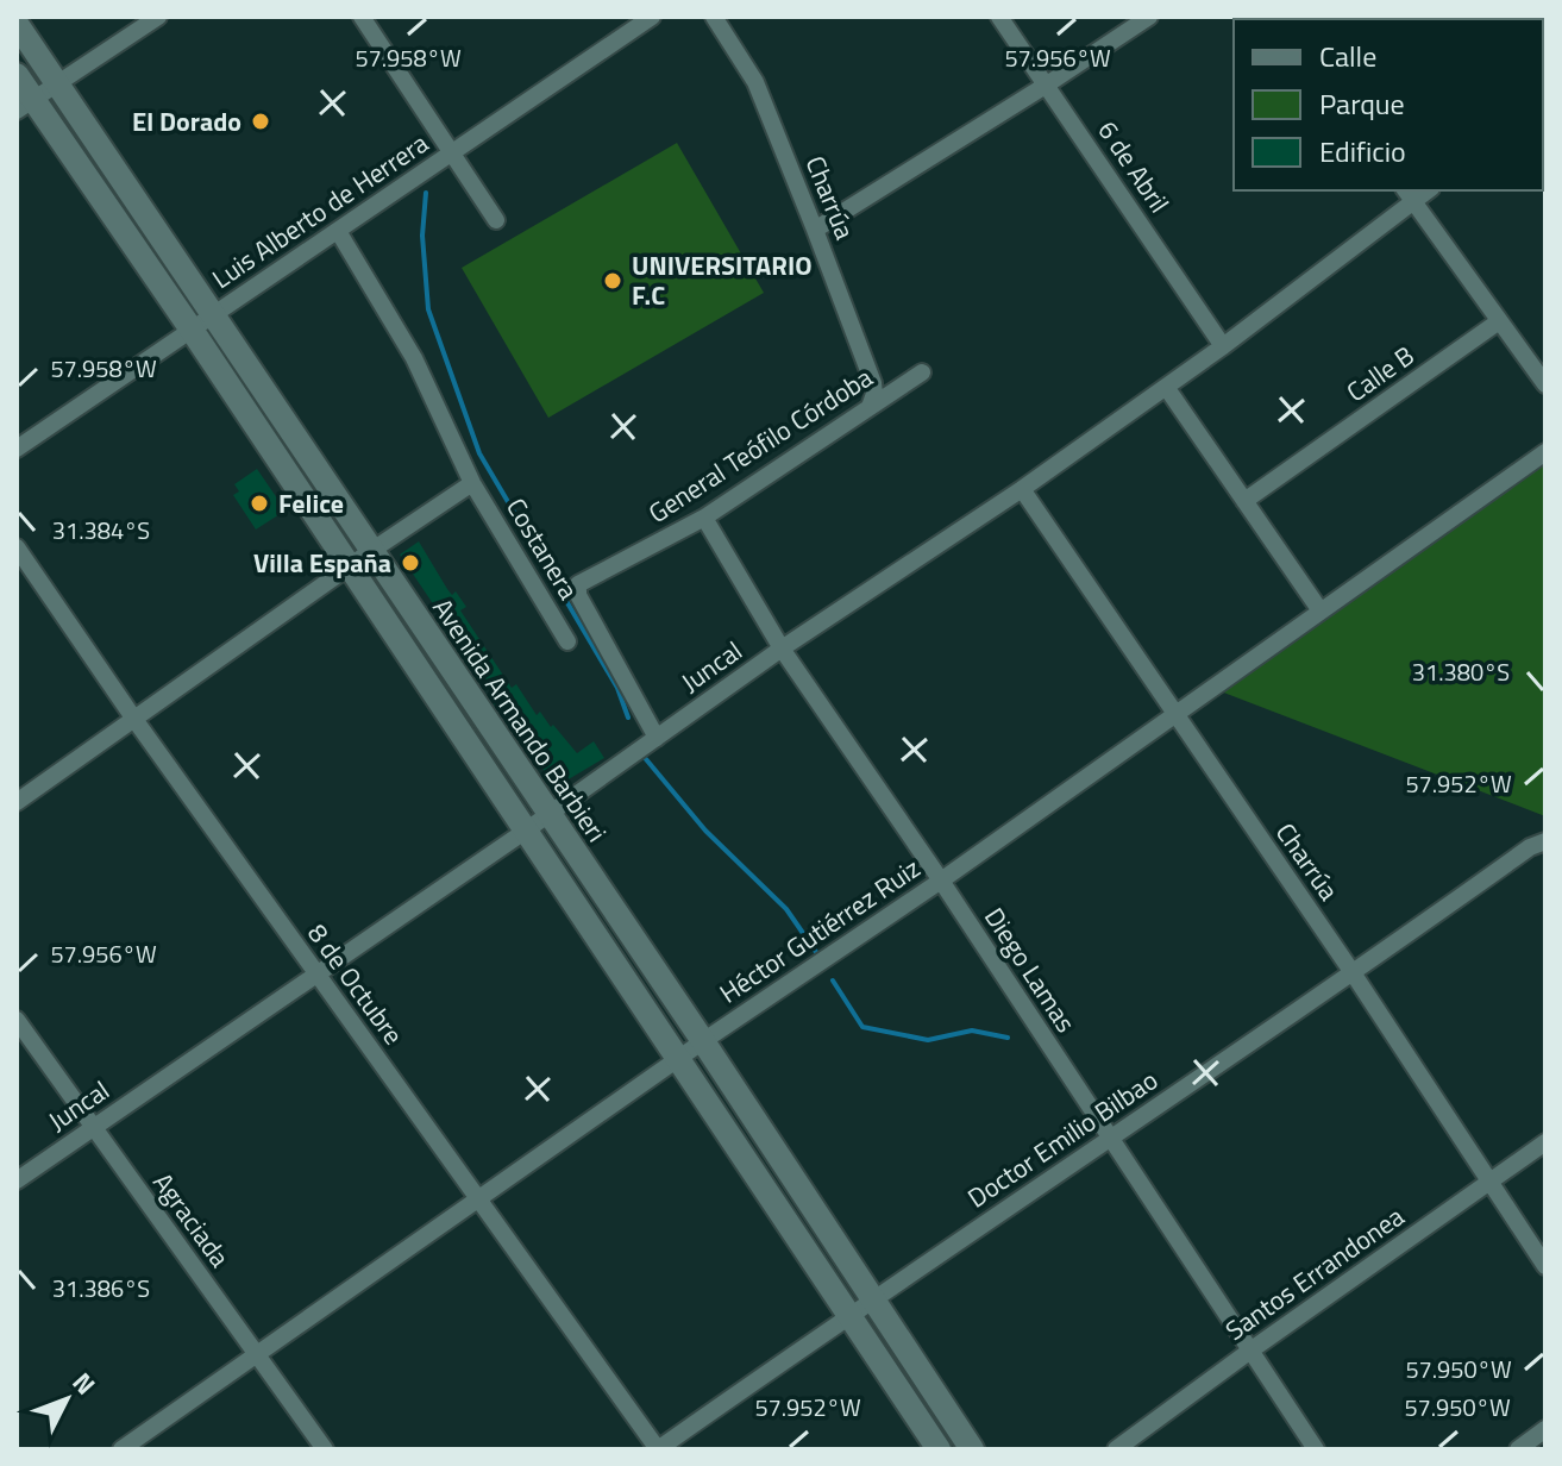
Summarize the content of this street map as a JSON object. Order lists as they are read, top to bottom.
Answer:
{
  "streets": {
    "street": [
      "6 de Abril",
      "Charrúa",
      "Luis Alberto de Herrera",
      "Calle B",
      "General Teófilo Córdoba",
      "Costanera",
      "Juncal",
      "Avenida Armando Barbieri",
      "Héctor Gutiérrez Ruiz",
      "Diego Lamas",
      "8 de Octubre",
      "Doctor Emilio Bilbao",
      "Agraciada",
      "Santos Errandonea"
    ]
  },
  "crossings": [
    ["6 de Abril", "Juncal"],
    ["Charrúa", "General Teófilo Córdoba"],
    ["Charrúa", "Juncal"],
    ["Charrúa", "Héctor Gutiérrez Ruiz"],
    ["Charrúa", "Doctor Emilio Bilbao"],
    ["Charrúa", "Santos Errandonea"],
    ["Luis Alberto de Herrera", "Costanera"],
    ["Luis Alberto de Herrera", "Avenida Armando Barbieri"],
    ["General Teófilo Córdoba", "Juncal"],
    ["General Teófilo Córdoba", "Diego Lamas"],
    ["Juncal", "Avenida Armando Barbieri"],
    ["Juncal", "Diego Lamas"],
    ["Juncal", "8 de Octubre"],
    ["Juncal", "Agraciada"],
    ["Avenida Armando Barbieri", "Héctor Gutiérrez Ruiz"],
    ["Avenida Armando Barbieri", "Doctor Emilio Bilbao"],
    ["Héctor Gutiérrez Ruiz", "Diego Lamas"],
    ["Héctor Gutiérrez Ruiz", "8 de Octubre"],
    ["Héctor Gutiérrez Ruiz", "Agraciada"],
    ["Diego Lamas", "Doctor Emilio Bilbao"],
    ["Diego Lamas", "Santos Errandonea"],
    ["8 de Octubre", "Doctor Emilio Bilbao"]
  ],
  "places": [
    "El Dorado",
    "UNIVERSITARIO F.C",
    "Felice",
    "Villa España"
  ],
  "legend": ["Calle", "Parque", "Edificio"],
  "north": "top right",
  "coordinates": [
    "57.956°W",
    "57.958°W",
    "31.384°S",
    "31.380°S",
    "57.952°W",
    "31.386°S",
    "57.950°W"
  ]
}
